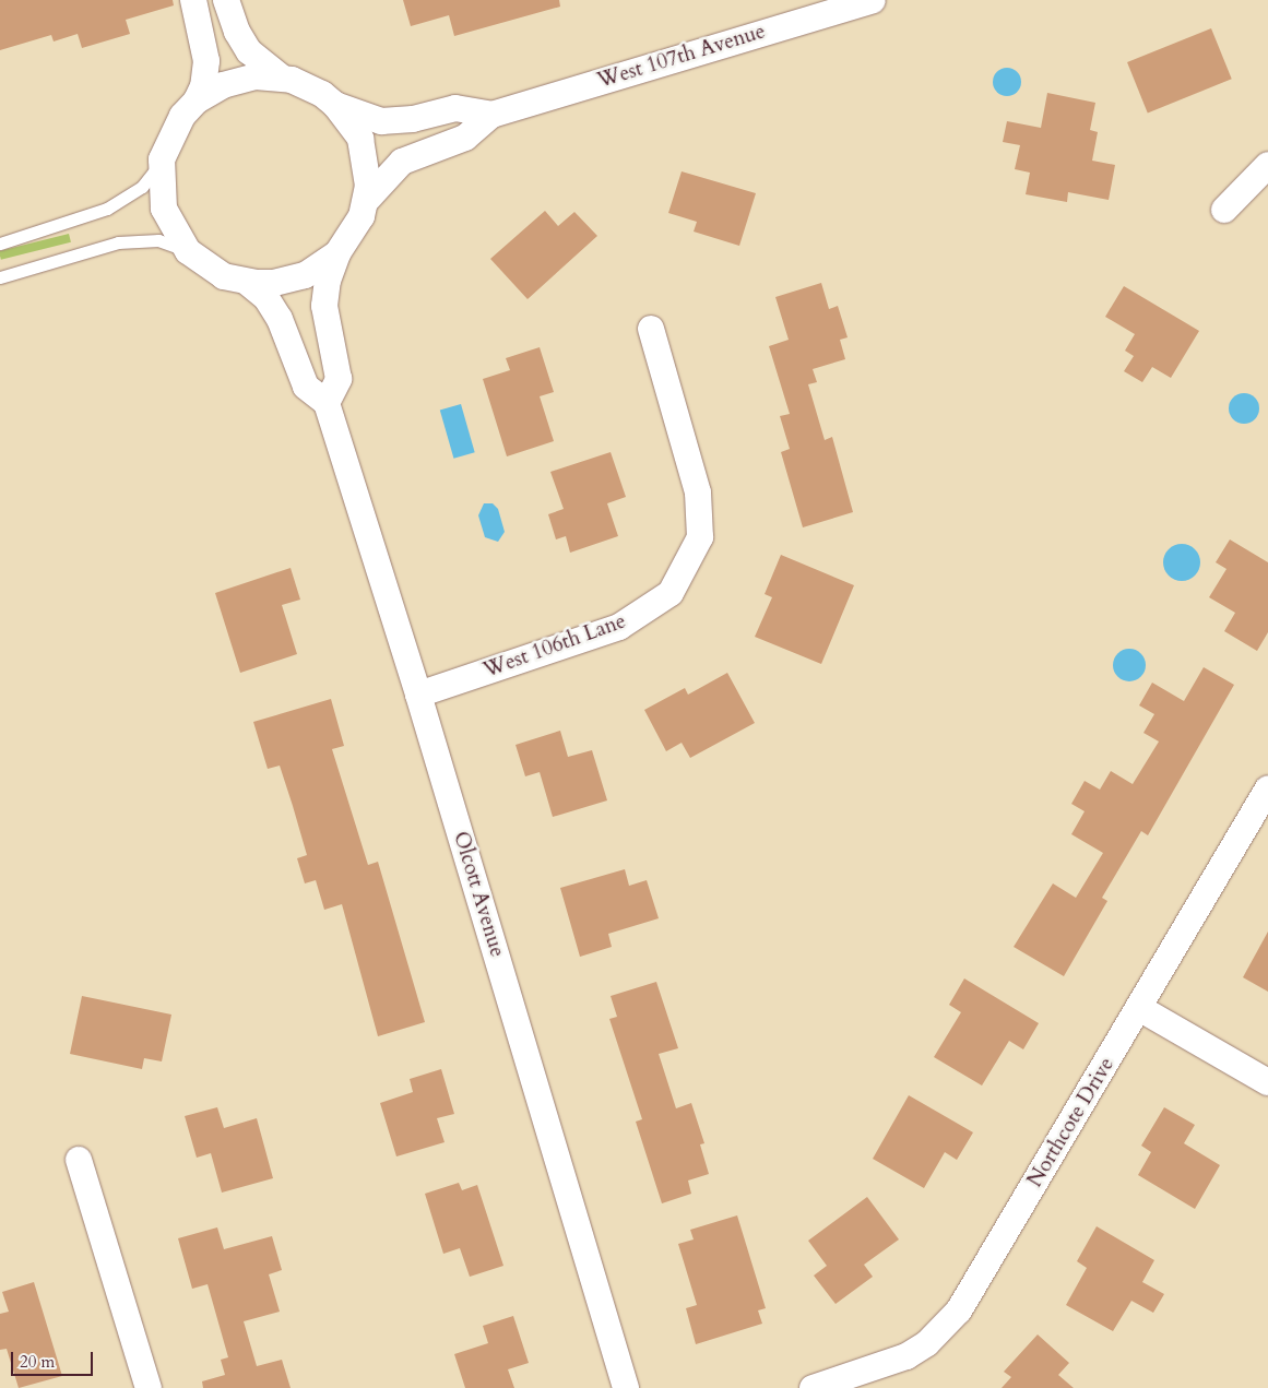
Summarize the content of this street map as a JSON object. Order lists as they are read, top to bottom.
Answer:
{
  "streets": {
    "street": [
      "West 107th Avenue",
      "West 106th Lane",
      "Olcott Avenue",
      "Northcote Drive"
    ]
  },
  "crossings": [
    ["West 106th Lane", "Olcott Avenue"]
  ],
  "scale_bar": "20 m"
}
